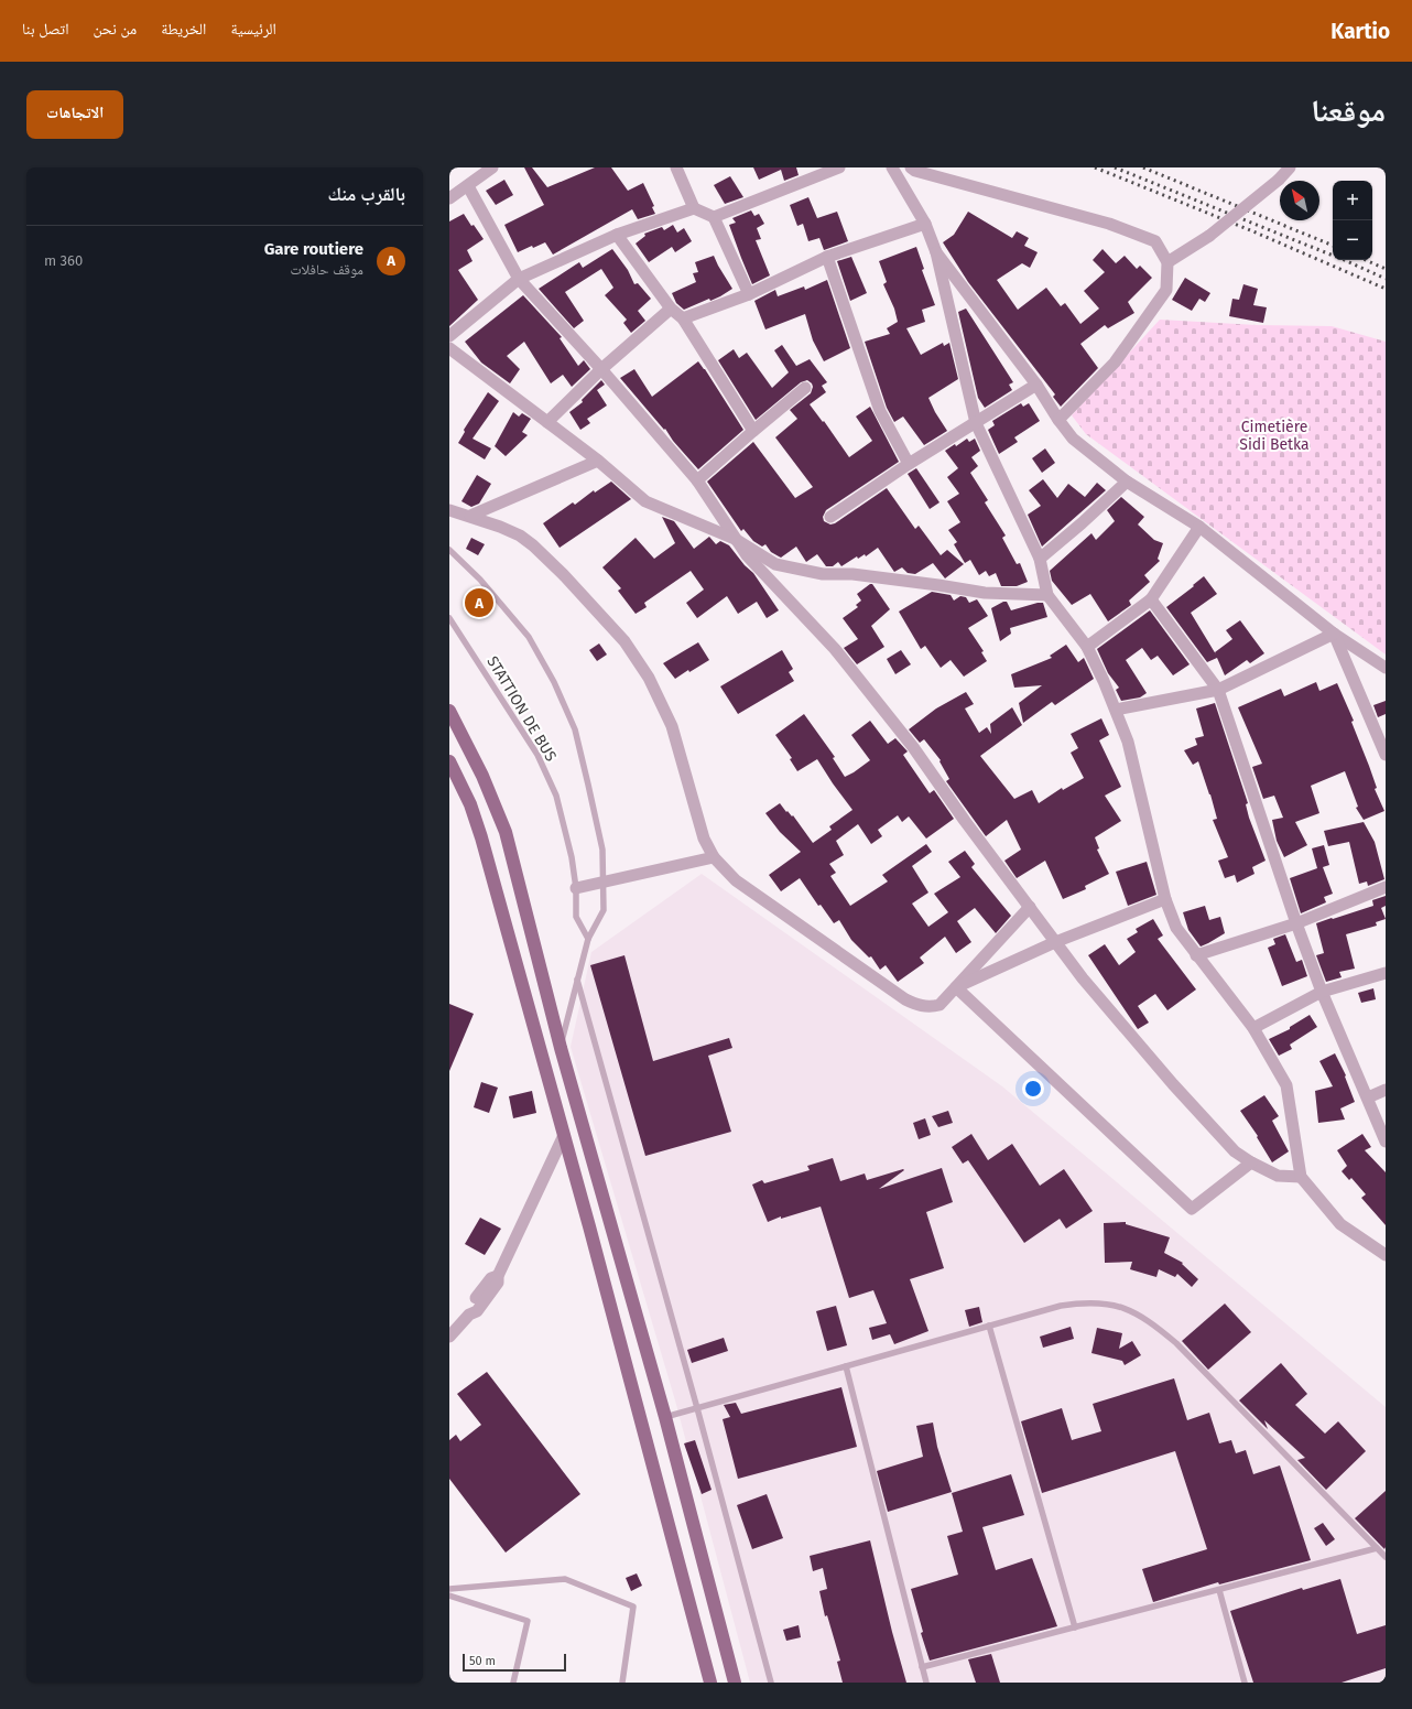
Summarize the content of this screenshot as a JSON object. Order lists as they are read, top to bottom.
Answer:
{
  "streets": {
    "lane": ["STATTION DE BUS"]
  },
  "parks": ["Cimetière Sidi Betka"],
  "scale_bar": "50 m",
  "north": "top left",
  "page": {
    "header": "Kartio",
    "nav": [
      "الرئيسية",
      "الخريطة",
      "من نحن",
      "اتصل بنا"
    ],
    "title": "موقعنا",
    "buttons": "الاتجاهات",
    "heading": "بالقرب منك",
    "map_buttons": ["+", "−"],
    "list": [
      {
        "mark": "A",
        "name": "Gare routiere",
        "note": "موقف حافلات",
        "value": "360 m"
      }
    ],
    "pins": "A",
    "scale": "50 m"
  }
}
